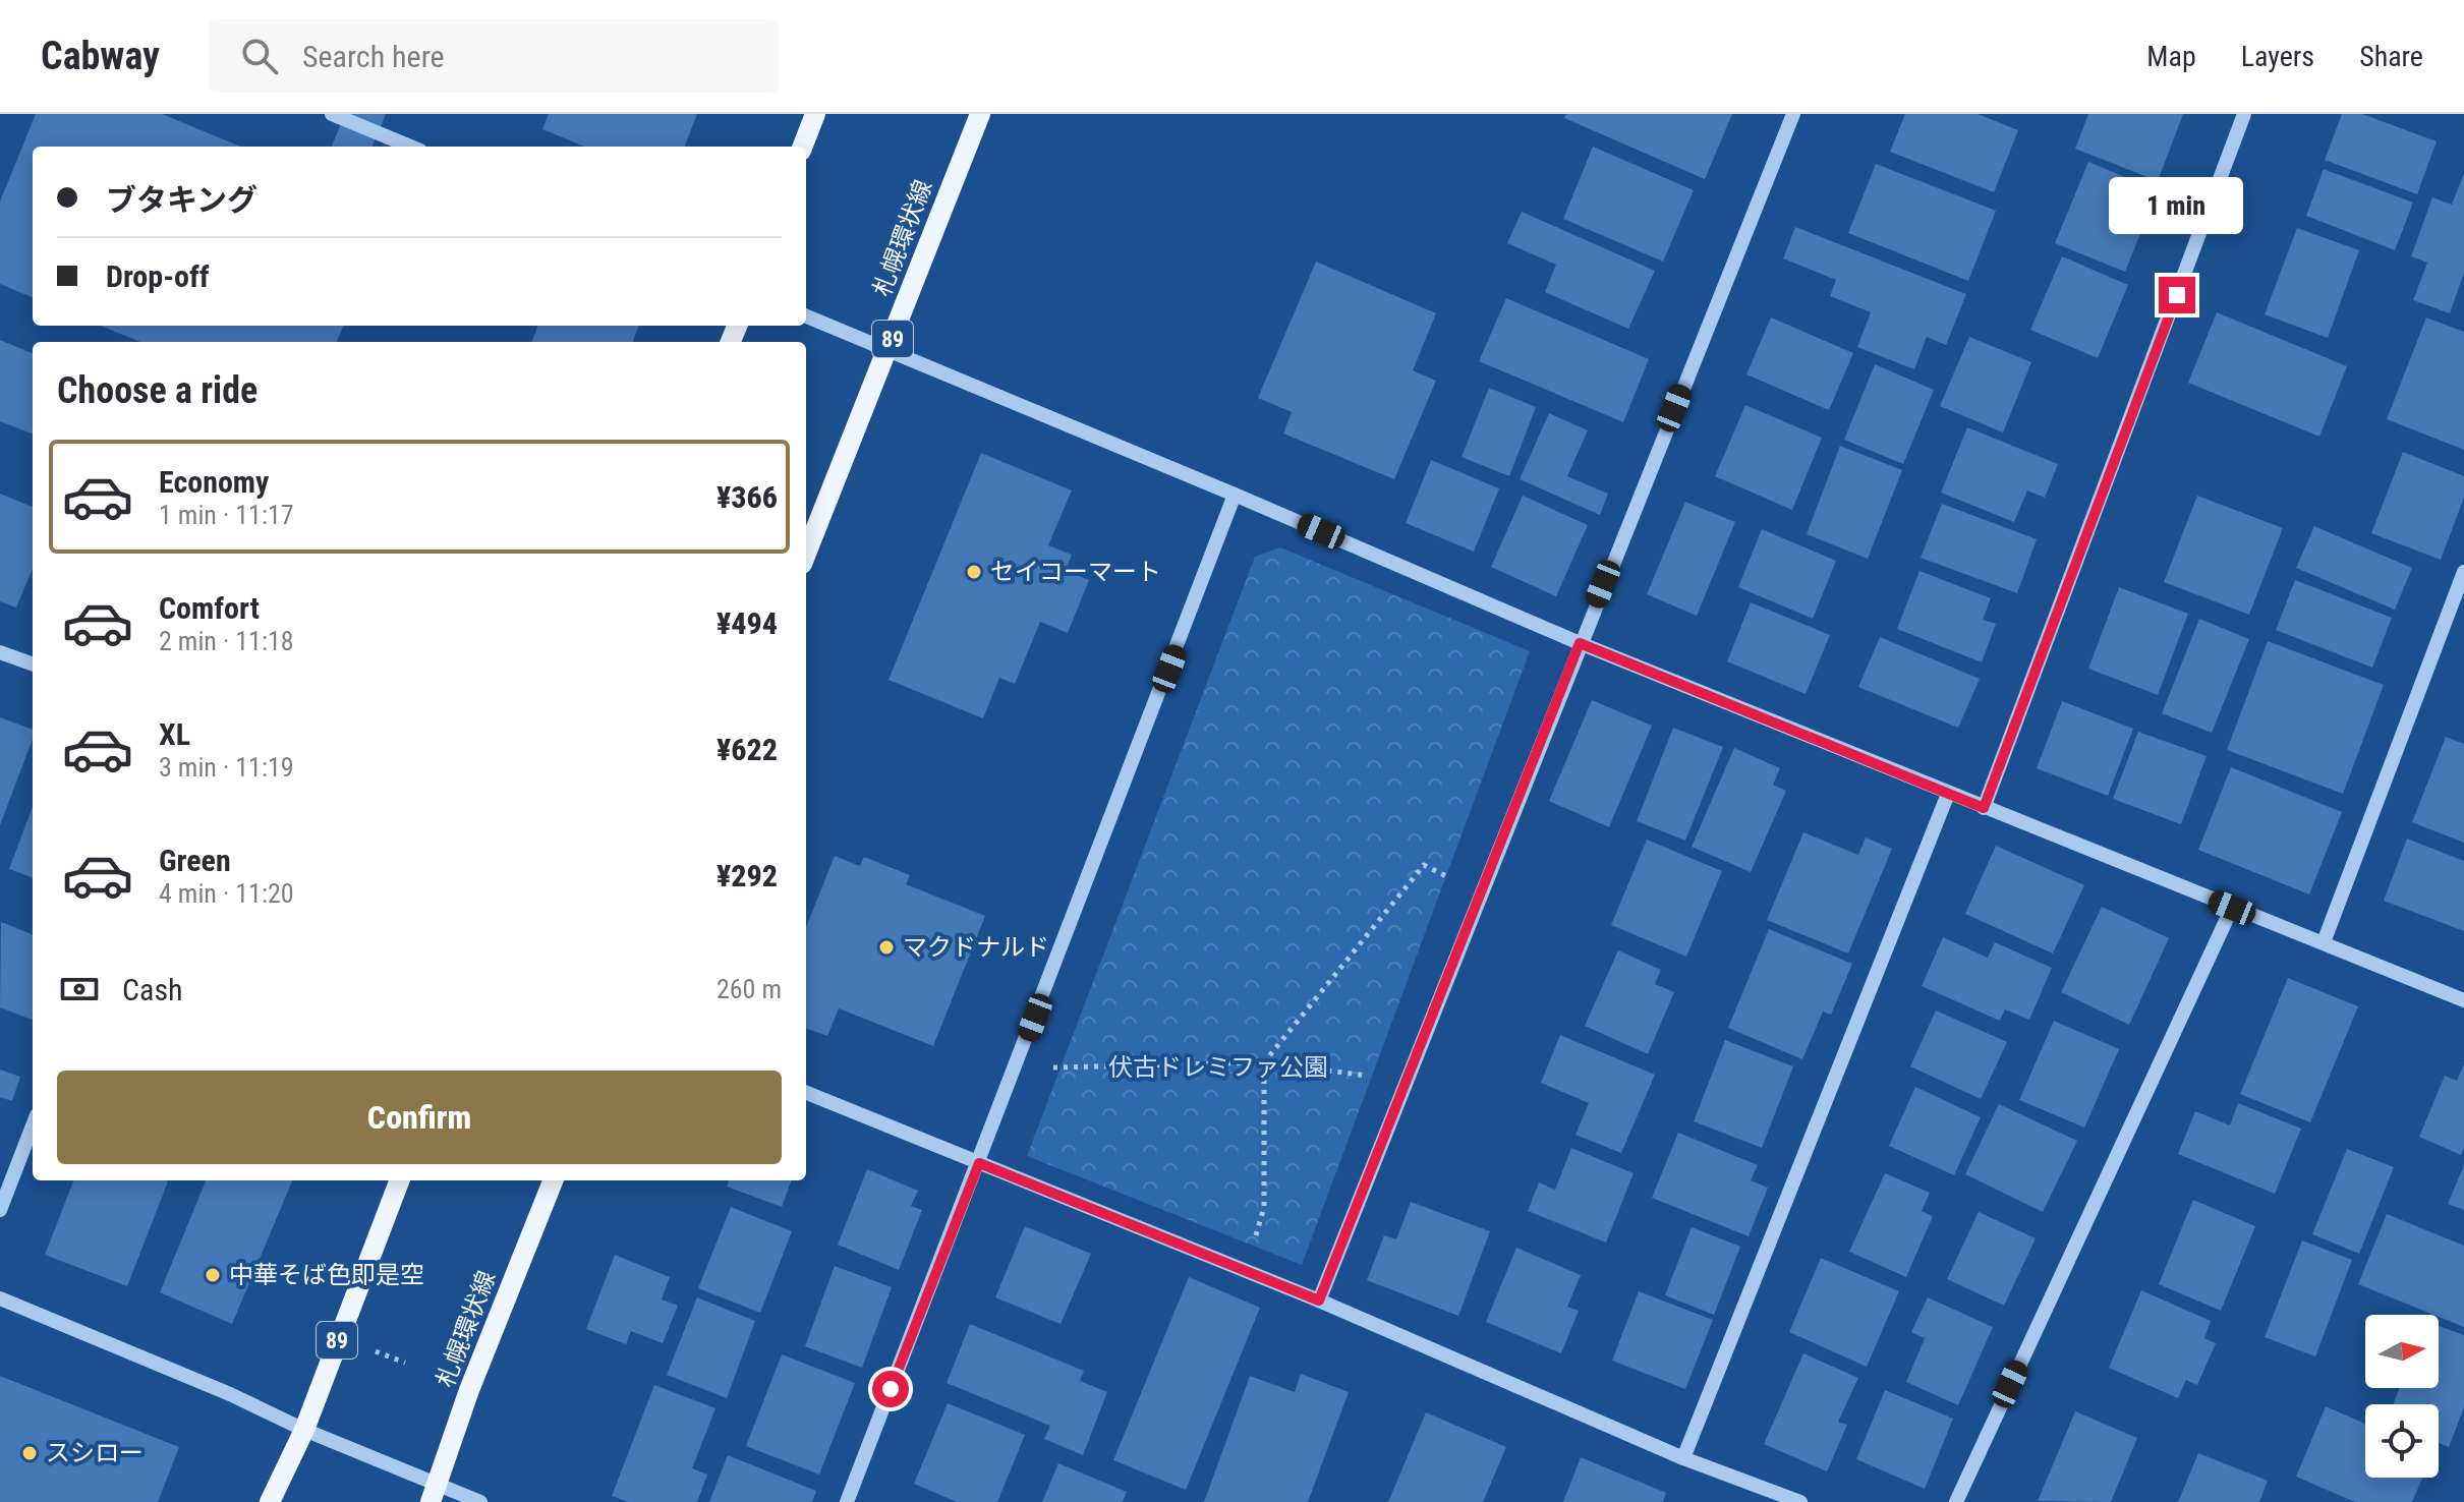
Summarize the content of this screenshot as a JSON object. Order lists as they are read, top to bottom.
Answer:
{
  "streets": {
    "main road": ["札幌環状線", "89"]
  },
  "parks": ["伏古ドレミファ公園"],
  "places": [
    "セイコーマート",
    "マクドナルド",
    "中華そば色即是空",
    "スシロー"
  ],
  "north": "right",
  "page": {
    "header": "Cabway",
    "search": "Search here",
    "nav": ["Map", "Layers", "Share"],
    "banner": ["ブタキング", "Drop-off"],
    "bubble": "1 min",
    "heading": "Choose a ride",
    "list": [
      {
        "name": "Economy",
        "note": "1 min · 11:17",
        "value": "¥366"
      },
      {
        "name": "Comfort",
        "note": "2 min · 11:18",
        "value": "¥494"
      },
      {
        "name": "XL",
        "note": "3 min · 11:19",
        "value": "¥622"
      },
      {
        "name": "Green",
        "note": "4 min · 11:20",
        "value": "¥292"
      }
    ],
    "pay": ["Cash", "260 m"],
    "buttons": "Confirm"
  }
}
